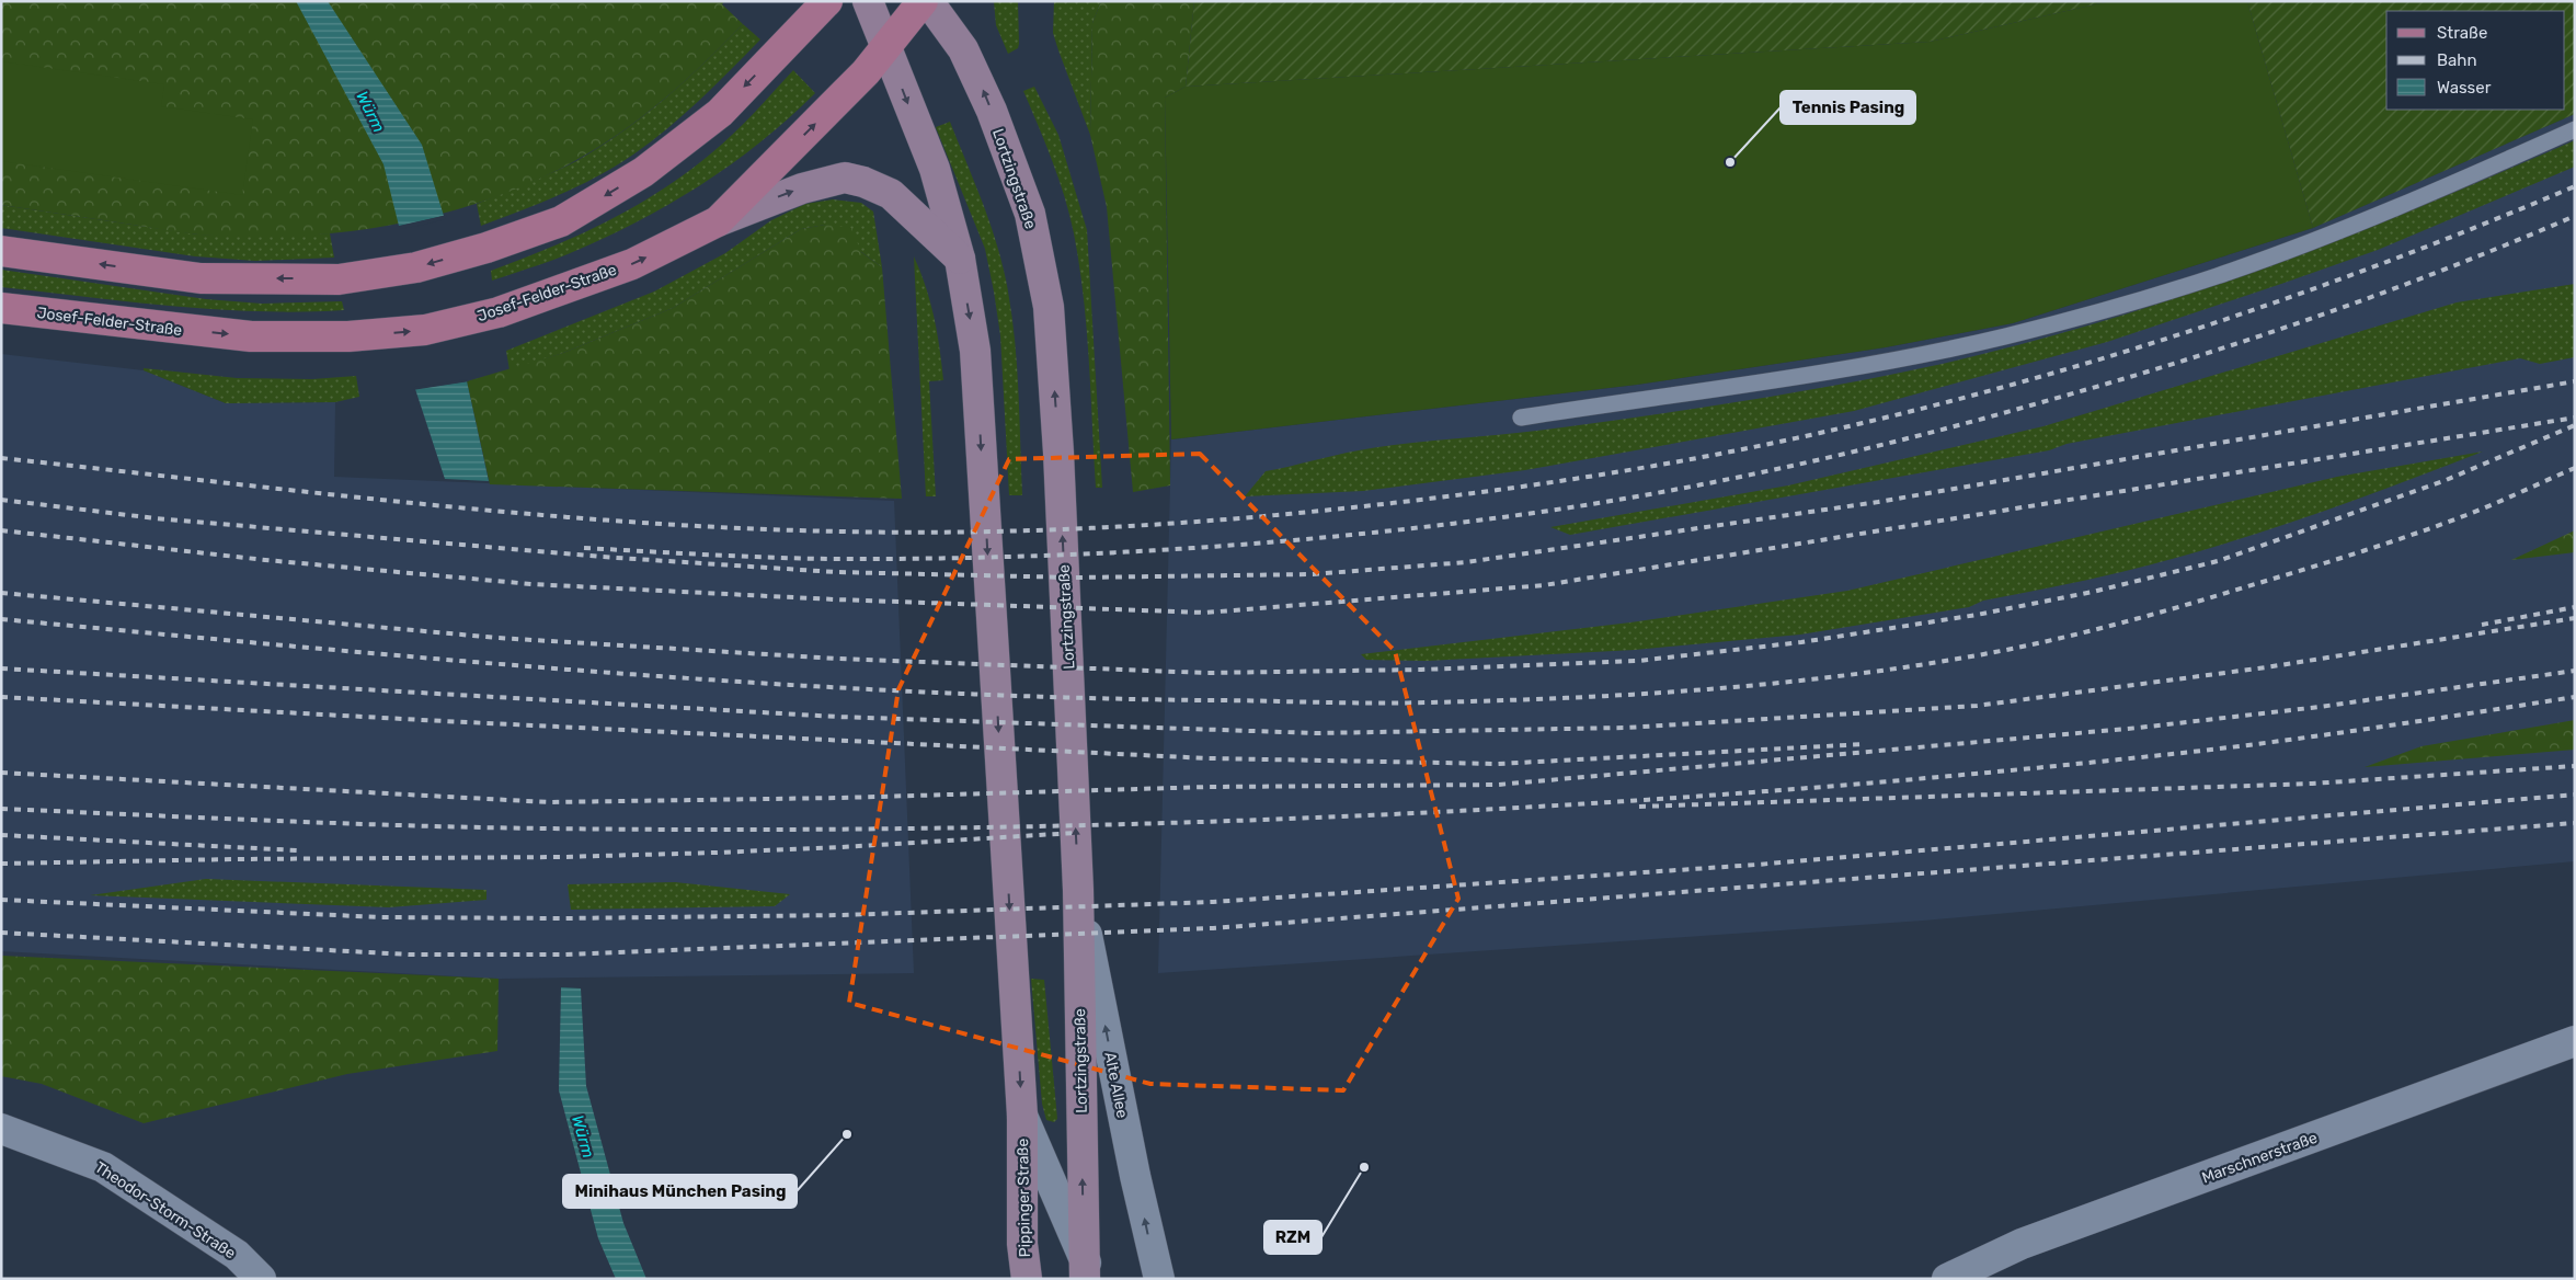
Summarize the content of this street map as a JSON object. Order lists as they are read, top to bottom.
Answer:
{
  "streets": {
    "main road": ["Lortzingstraße", "Josef-Felder-Straße", "Pippinger Straße"],
    "street": ["Alte Allee", "Marschnerstraße", "Theodor-Storm-Straße"]
  },
  "crossings": [
    ["Lortzingstraße", "Alte Allee"]
  ],
  "water": ["Würm"],
  "places": ["Tennis Pasing", "Minihaus München Pasing", "RZM"],
  "legend": ["Straße", "Bahn", "Wasser"]
}
